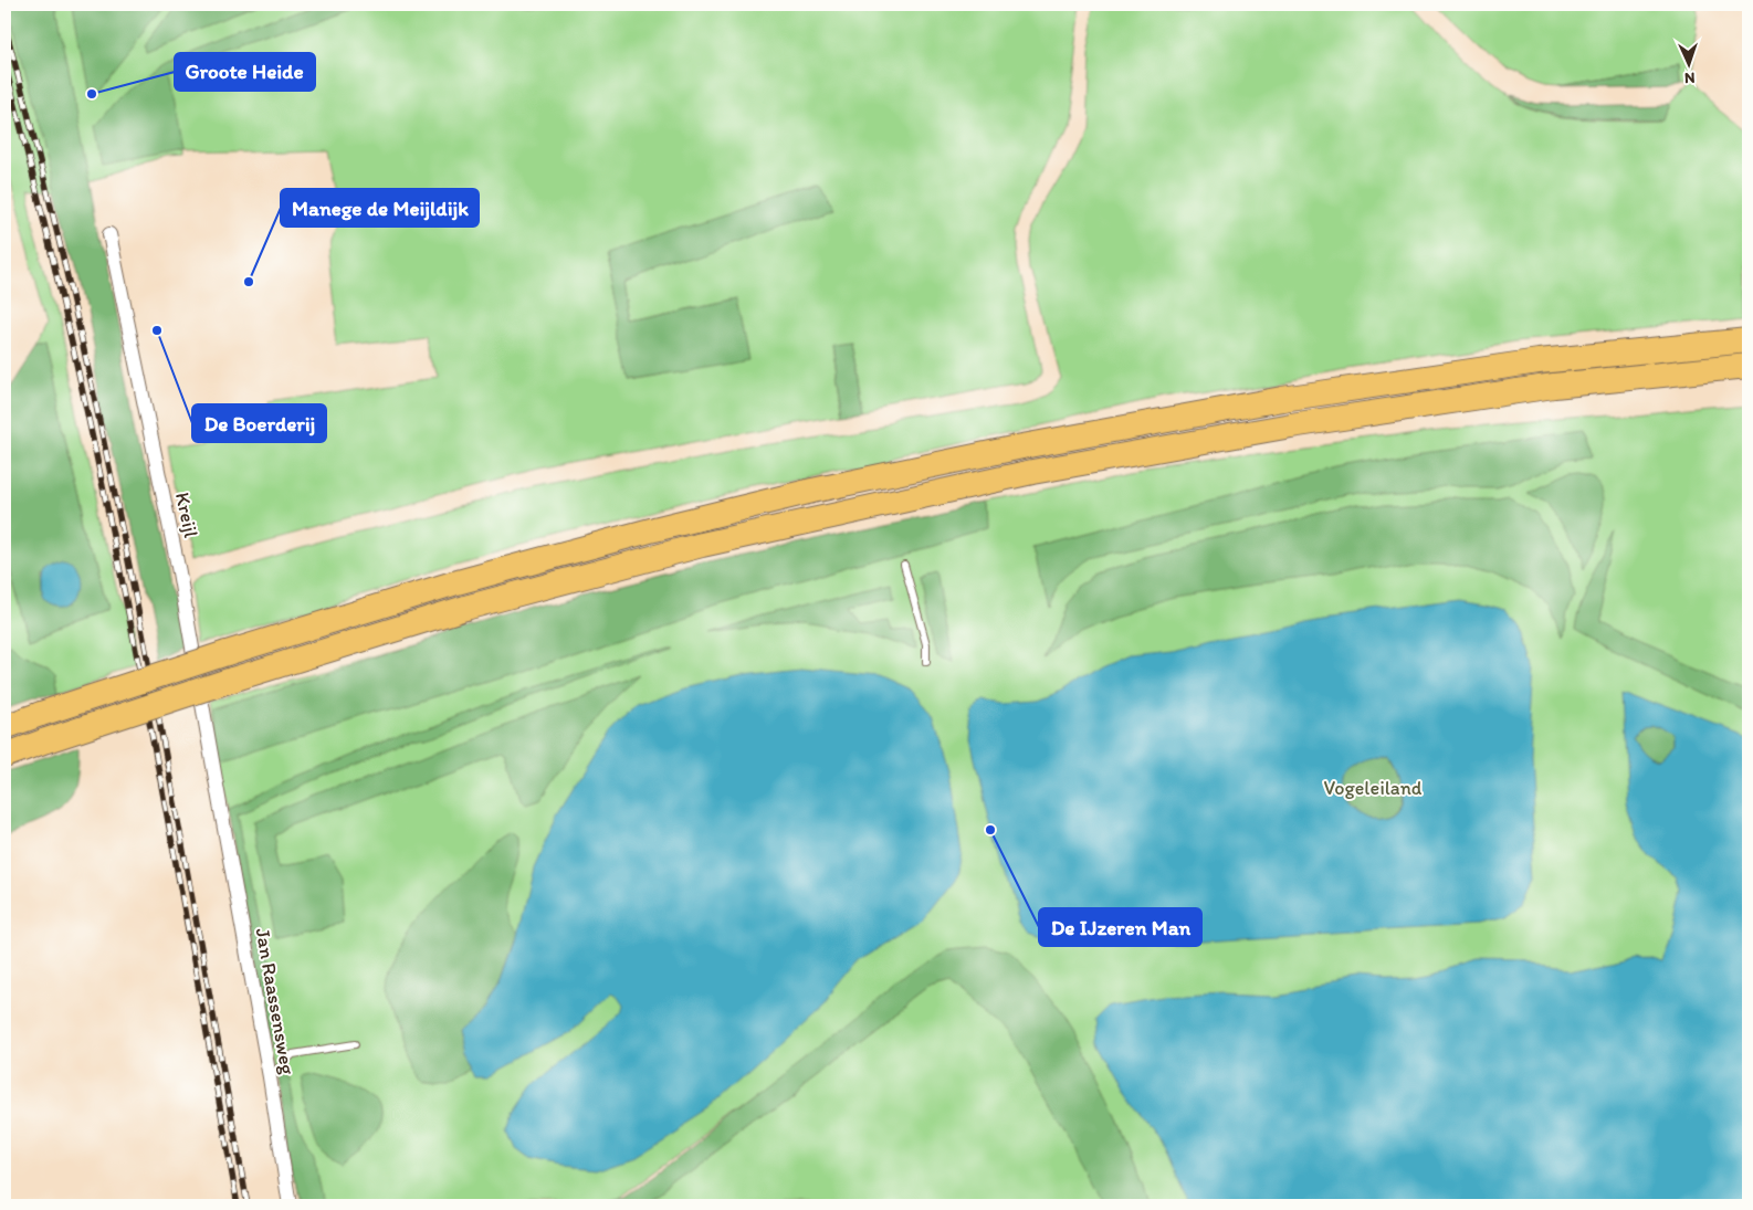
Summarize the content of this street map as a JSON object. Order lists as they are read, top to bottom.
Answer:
{
  "streets": {
    "street": ["Kreijl", "Jan Raassensweg"]
  },
  "crossings": [
    ["Kreijl", "Jan Raassensweg"]
  ],
  "parks": ["Vogeleiland"],
  "places": [
    "Groote Heide",
    "Manege de Meijldijk",
    "De Boerderij",
    "De IJzeren Man"
  ],
  "north": "bottom"
}
